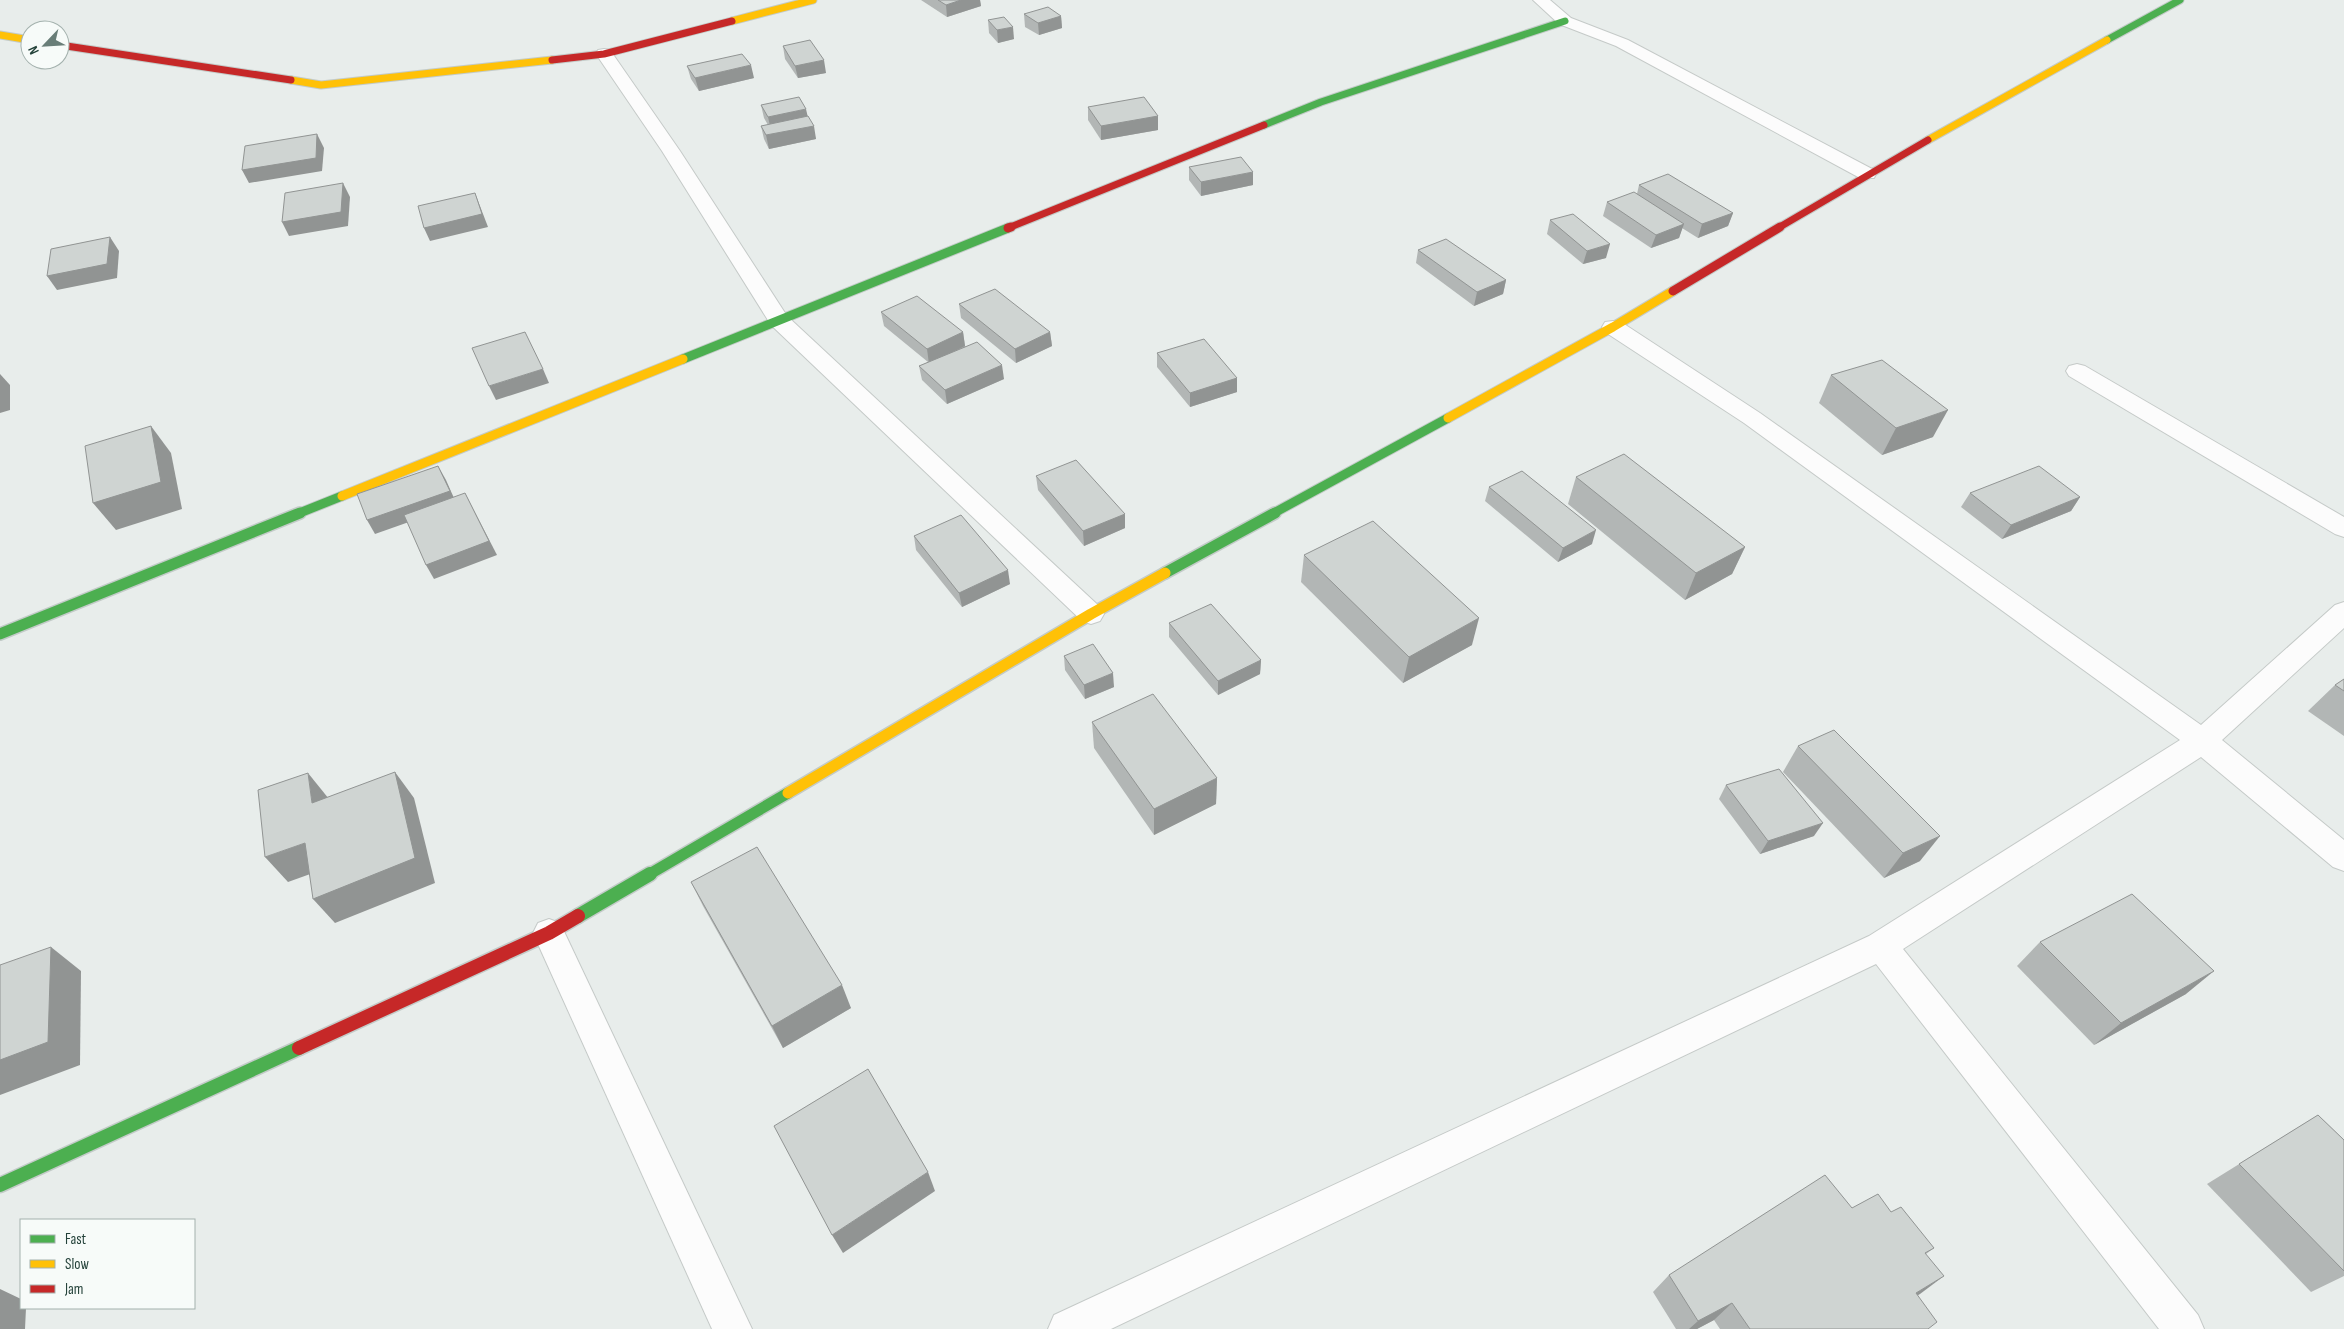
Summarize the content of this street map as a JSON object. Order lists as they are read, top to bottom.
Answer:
{
  "legend": ["Fast", "Slow", "Jam"],
  "north": "bottom left"
}
